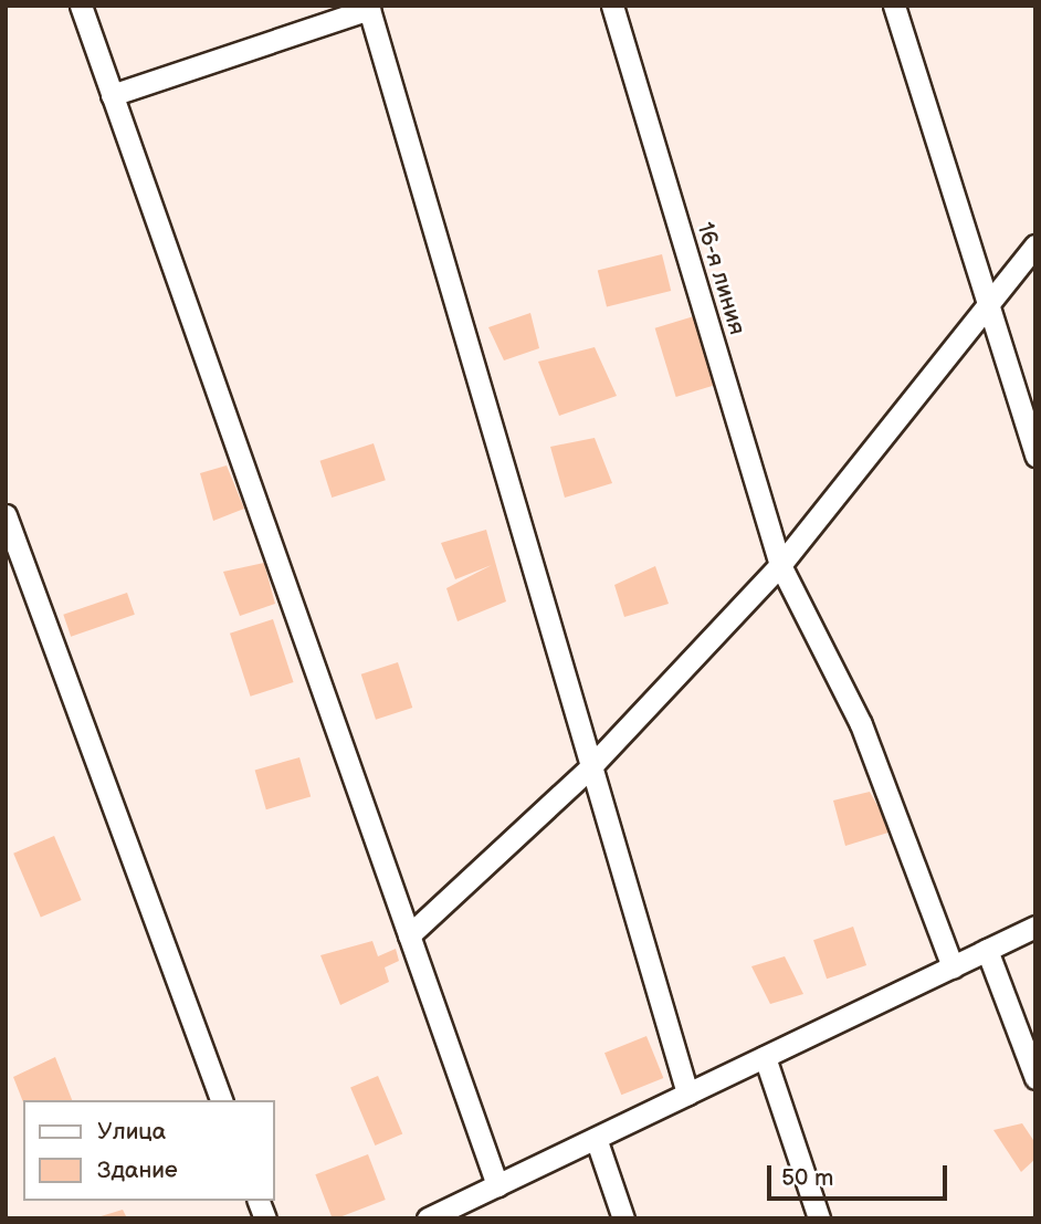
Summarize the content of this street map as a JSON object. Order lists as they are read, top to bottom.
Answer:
{
  "streets": {
    "street": ["16-я линия"]
  },
  "legend": ["Улица", "Здание"],
  "scale_bar": "50 m"
}
